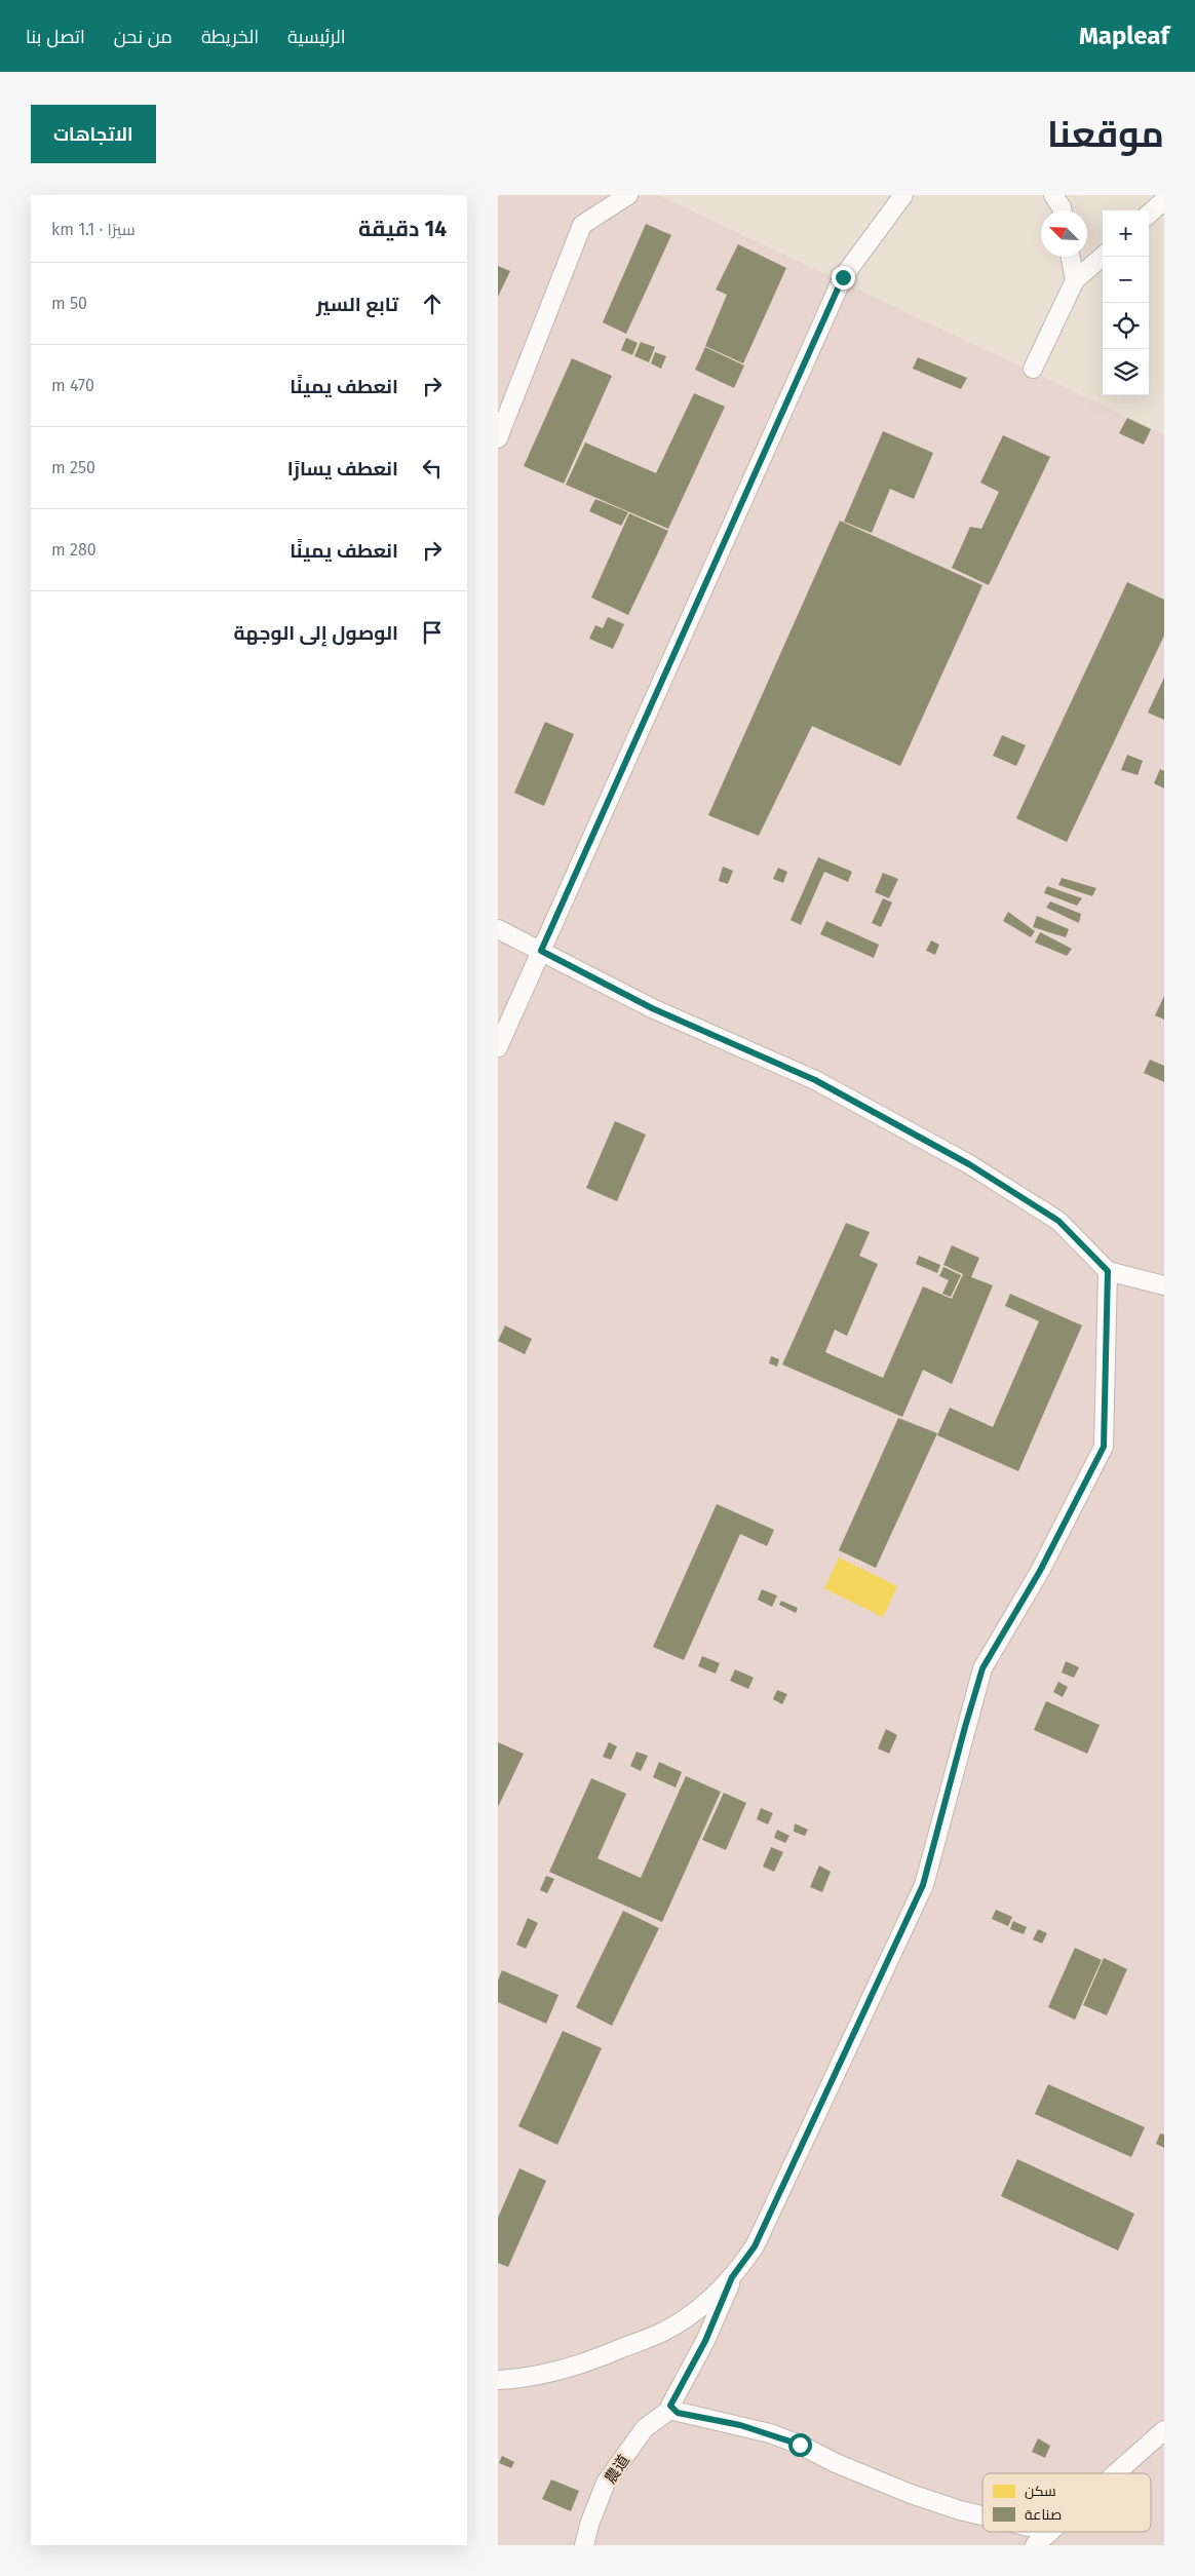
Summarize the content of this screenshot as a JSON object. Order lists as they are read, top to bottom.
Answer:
{
  "streets": {
    "street": ["農道"]
  },
  "legend": ["سكن", "صناعة"],
  "north": "top left",
  "page": {
    "header": "Mapleaf",
    "nav": [
      "الرئيسية",
      "الخريطة",
      "من نحن",
      "اتصل بنا"
    ],
    "title": "موقعنا",
    "buttons": "الاتجاهات",
    "heading": ["14 دقيقة", "سيرًا · 1.1 km"],
    "map_buttons": ["+", "−"],
    "list": [
      ["تابع السير", "50 m"],
      ["انعطف يمينًا", "470 m"],
      ["انعطف يسارًا", "250 m"],
      ["انعطف يمينًا", "280 m"],
      "الوصول إلى الوجهة"
    ]
  }
}
